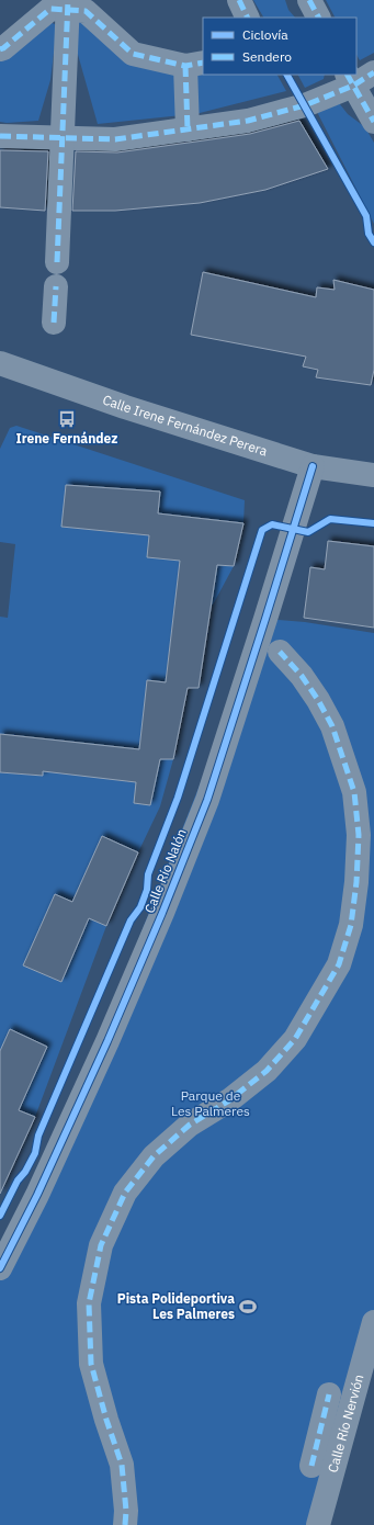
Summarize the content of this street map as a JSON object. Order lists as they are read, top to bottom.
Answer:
{
  "streets": {
    "street": ["Calle Irene Fernández Perera", "Calle Río Nalón", "Calle Río Nervión"]
  },
  "crossings": [
    ["Calle Irene Fernández Perera", "Calle Río Nalón"]
  ],
  "parks": ["Parque de Les Palmeres"],
  "places": {
    "bus stop": ["Irene Fernández"],
    "sports": ["Pista Polideportiva Les Palmeres"]
  },
  "legend": ["Ciclovía", "Sendero"]
}
